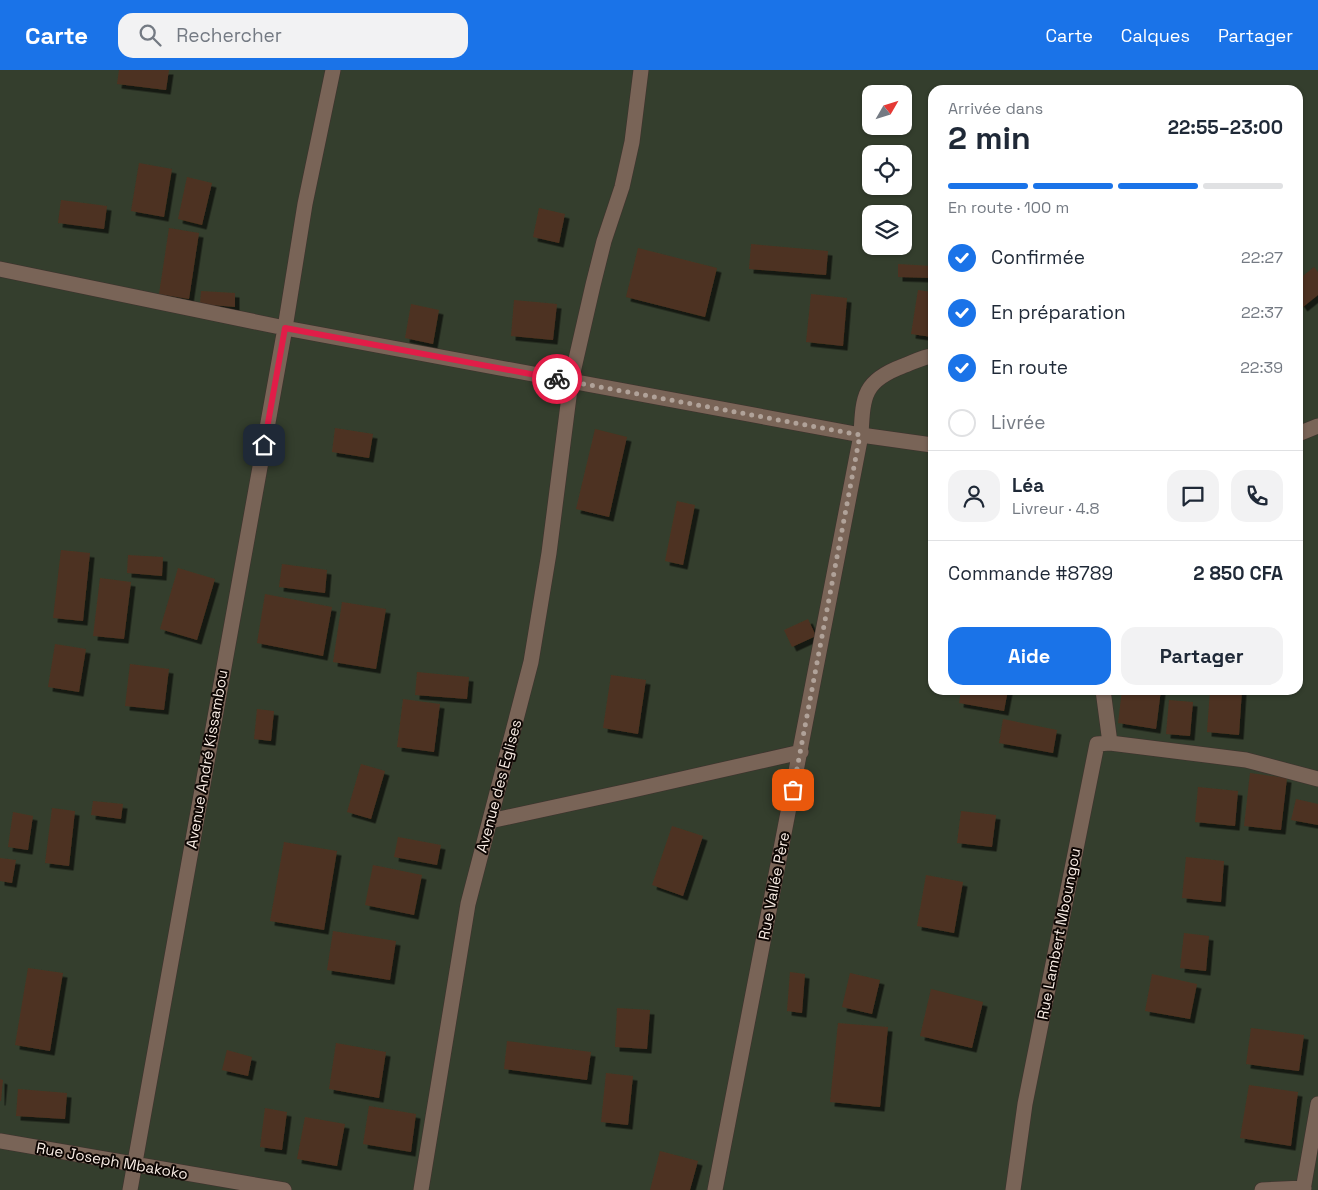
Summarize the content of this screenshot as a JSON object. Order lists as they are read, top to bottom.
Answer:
{
  "streets": {
    "street": [
      "Avenue André Kissambou",
      "Avenue des Eglises",
      "Rue Vallée Père",
      "Rue Lambert Mboungou",
      "Rue Joseph Mbakoko"
    ]
  },
  "crossings": [
    ["Avenue André Kissambou", "Rue Joseph Mbakoko"]
  ],
  "north": "top right",
  "page": {
    "header": "Carte",
    "search": "Rechercher",
    "nav": ["Carte", "Calques", "Partager"],
    "heading": ["2 min", "Arrivée dans", "22:55–23:00"],
    "panel": [
      "Léa",
      "Livreur · 4.8",
      "Commande #8789",
      "2 850 CFA"
    ],
    "bar": "En route · 100 m",
    "list": [
      ["Confirmée", "22:27"],
      ["En préparation", "22:37"],
      ["En route", "22:39"],
      "Livrée"
    ],
    "buttons": ["Aide", "Partager"]
  }
}
